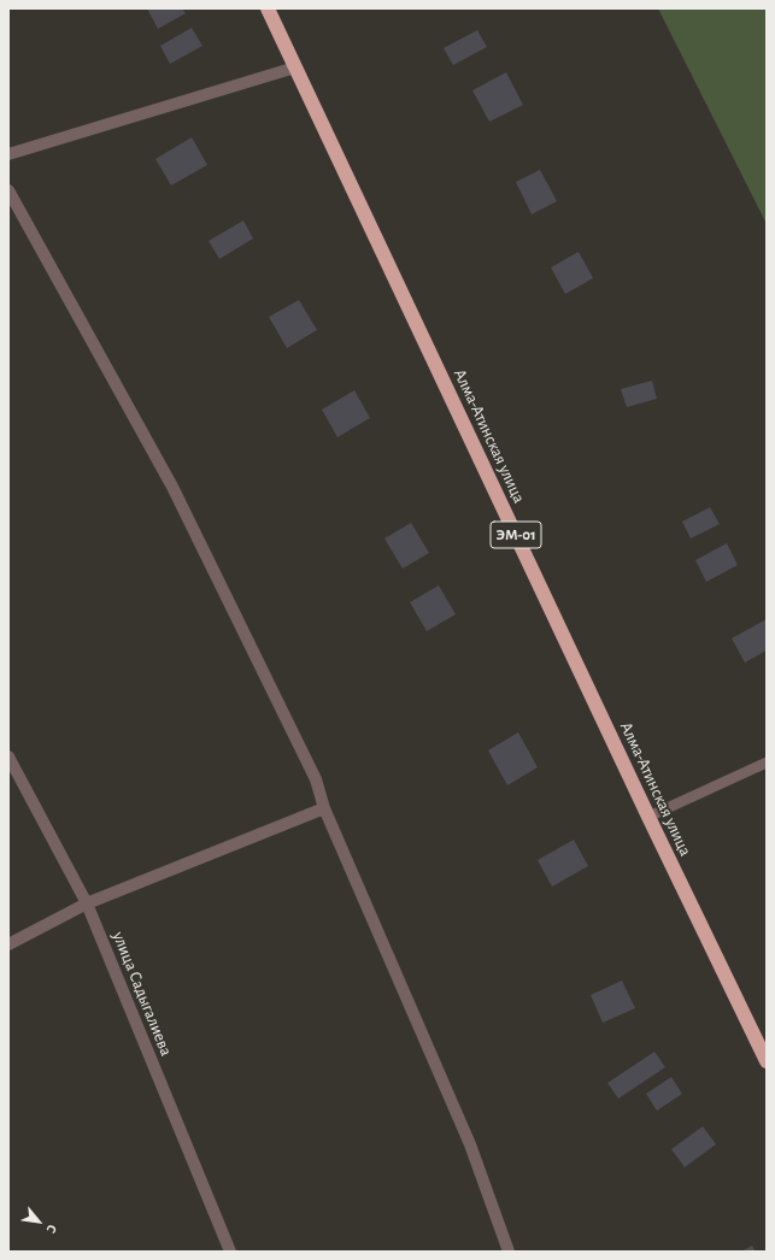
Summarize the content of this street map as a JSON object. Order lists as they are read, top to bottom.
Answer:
{
  "streets": {
    "highway": ["Алма-Атинская улица", "ЭМ-01"],
    "street": ["улица Садыгалиева"]
  },
  "north": "bottom right"
}
